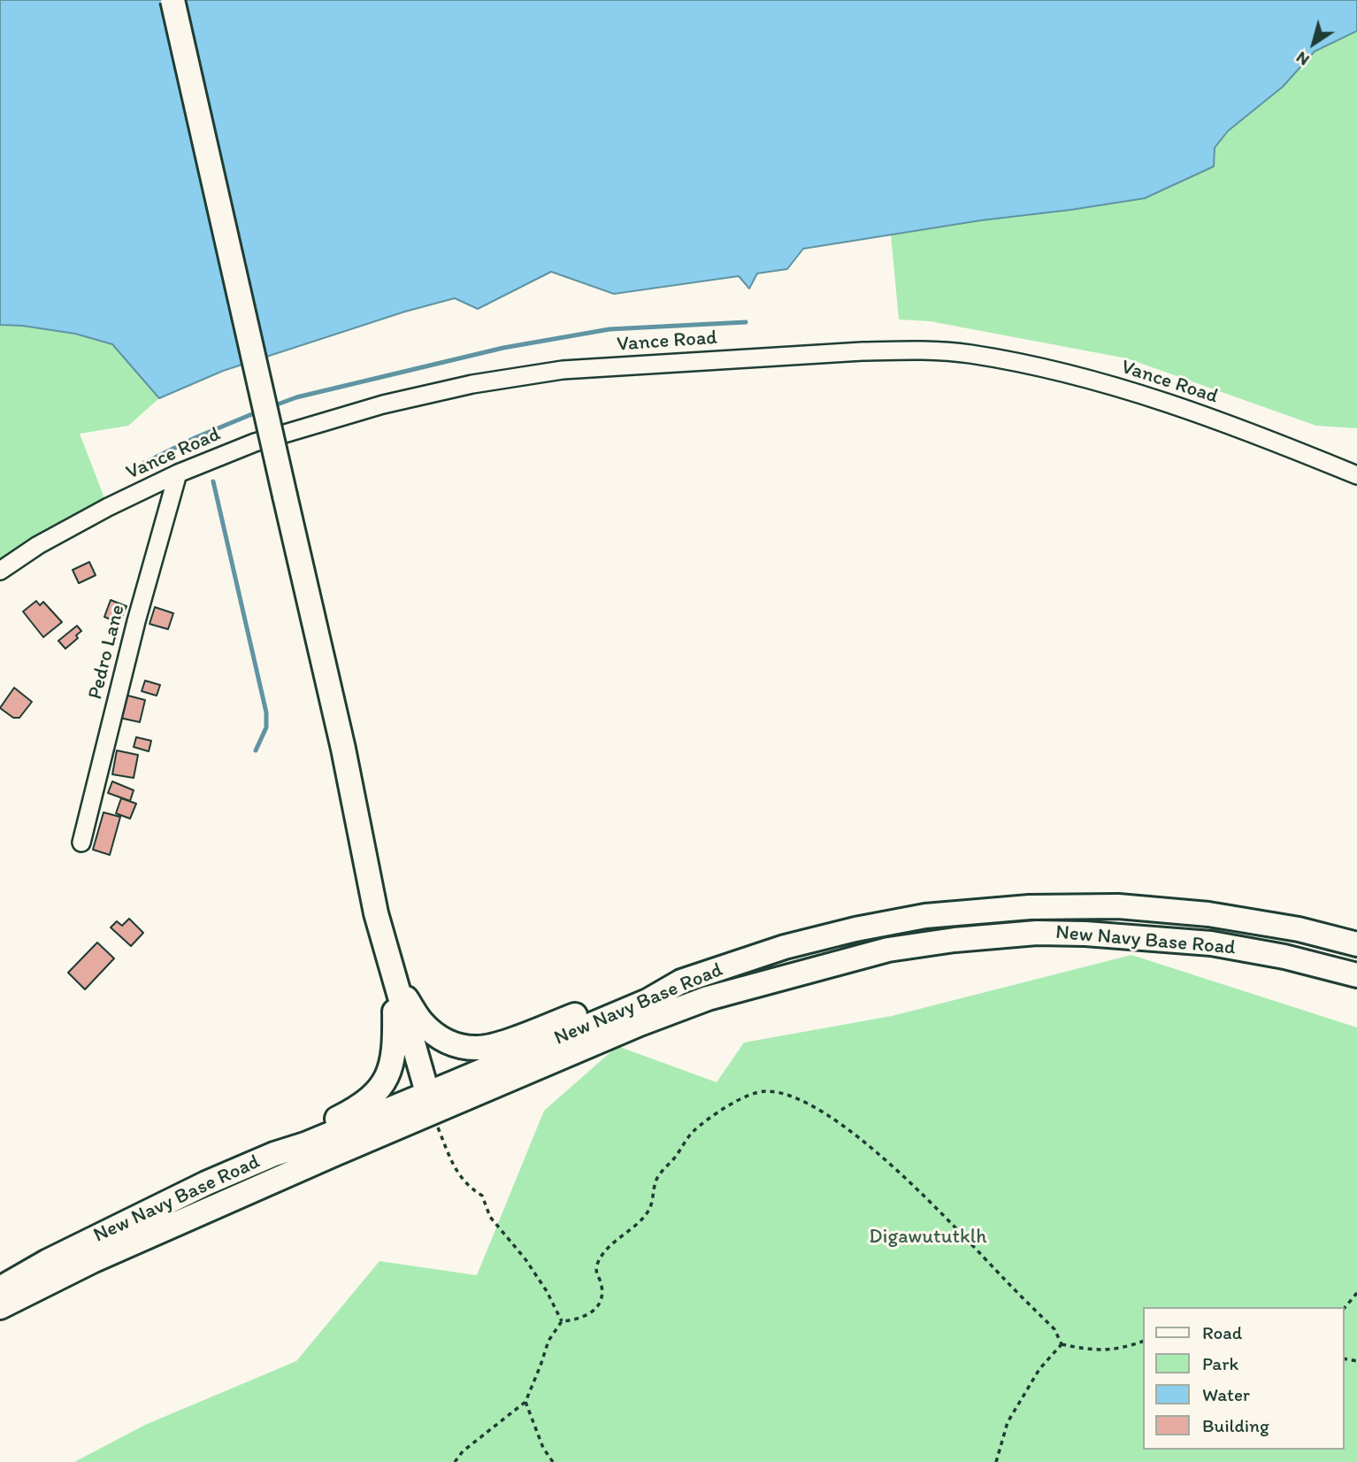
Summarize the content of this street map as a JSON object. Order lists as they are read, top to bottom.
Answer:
{
  "streets": {
    "main road": ["New Navy Base Road"],
    "street": ["Vance Road", "Pedro Lane"]
  },
  "crossings": [
    ["Vance Road", "Pedro Lane"]
  ],
  "parks": ["Digawututklh"],
  "legend": [
    "Road",
    "Park",
    "Water",
    "Building"
  ],
  "north": "bottom left"
}
